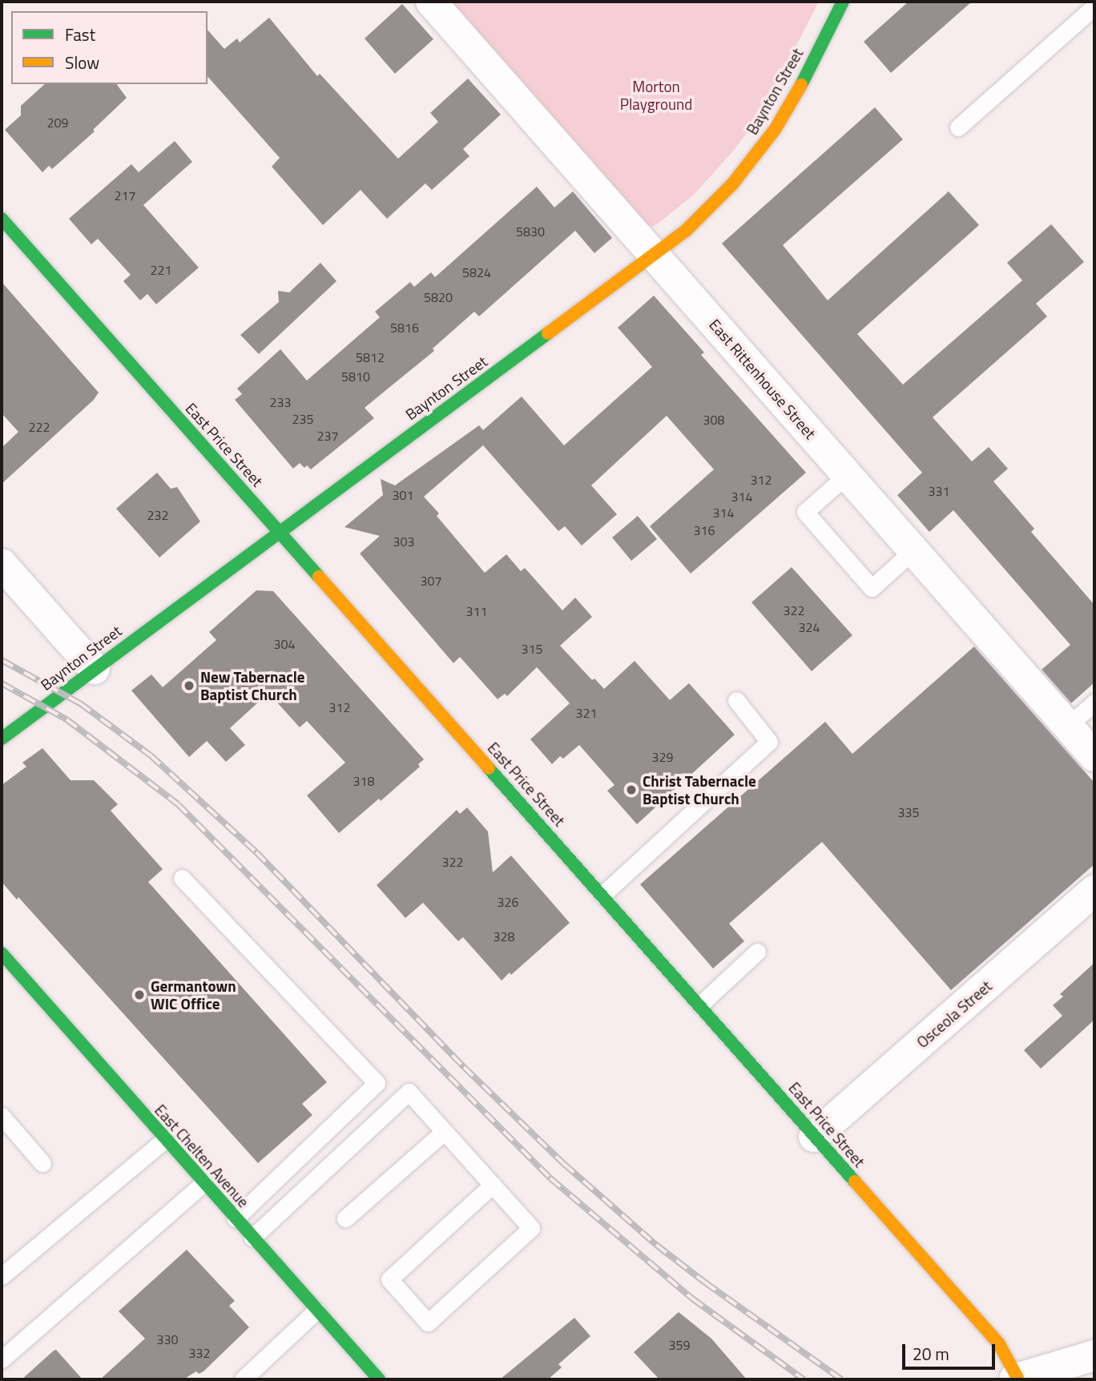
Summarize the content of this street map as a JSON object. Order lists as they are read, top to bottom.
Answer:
{
  "streets": {
    "street": [
      "Baynton Street",
      "East Rittenhouse Street",
      "East Price Street",
      "Osceola Street",
      "East Chelten Avenue"
    ]
  },
  "crossings": [
    ["Baynton Street", "East Rittenhouse Street"],
    ["Baynton Street", "East Price Street"],
    ["East Price Street", "Osceola Street"]
  ],
  "parks": ["Morton Playground"],
  "places": ["New Tabernacle Baptist Church", "Christ Tabernacle Baptist Church", "Germantown WIC Office"],
  "house_numbers": [
    "209",
    "217",
    "5830",
    "221",
    "5824",
    "5820",
    "5816",
    "5812",
    "5810",
    "233",
    "235",
    "308",
    "222",
    "237",
    "312",
    "331",
    "301",
    "314",
    "314",
    "232",
    "316",
    "303",
    "307",
    "322",
    "311",
    "324",
    "304",
    "315",
    "312",
    "321",
    "329",
    "318",
    "335",
    "322",
    "326",
    "328",
    "330",
    "359",
    "332"
  ],
  "legend": ["Fast", "Slow"],
  "scale_bar": "20 m"
}
